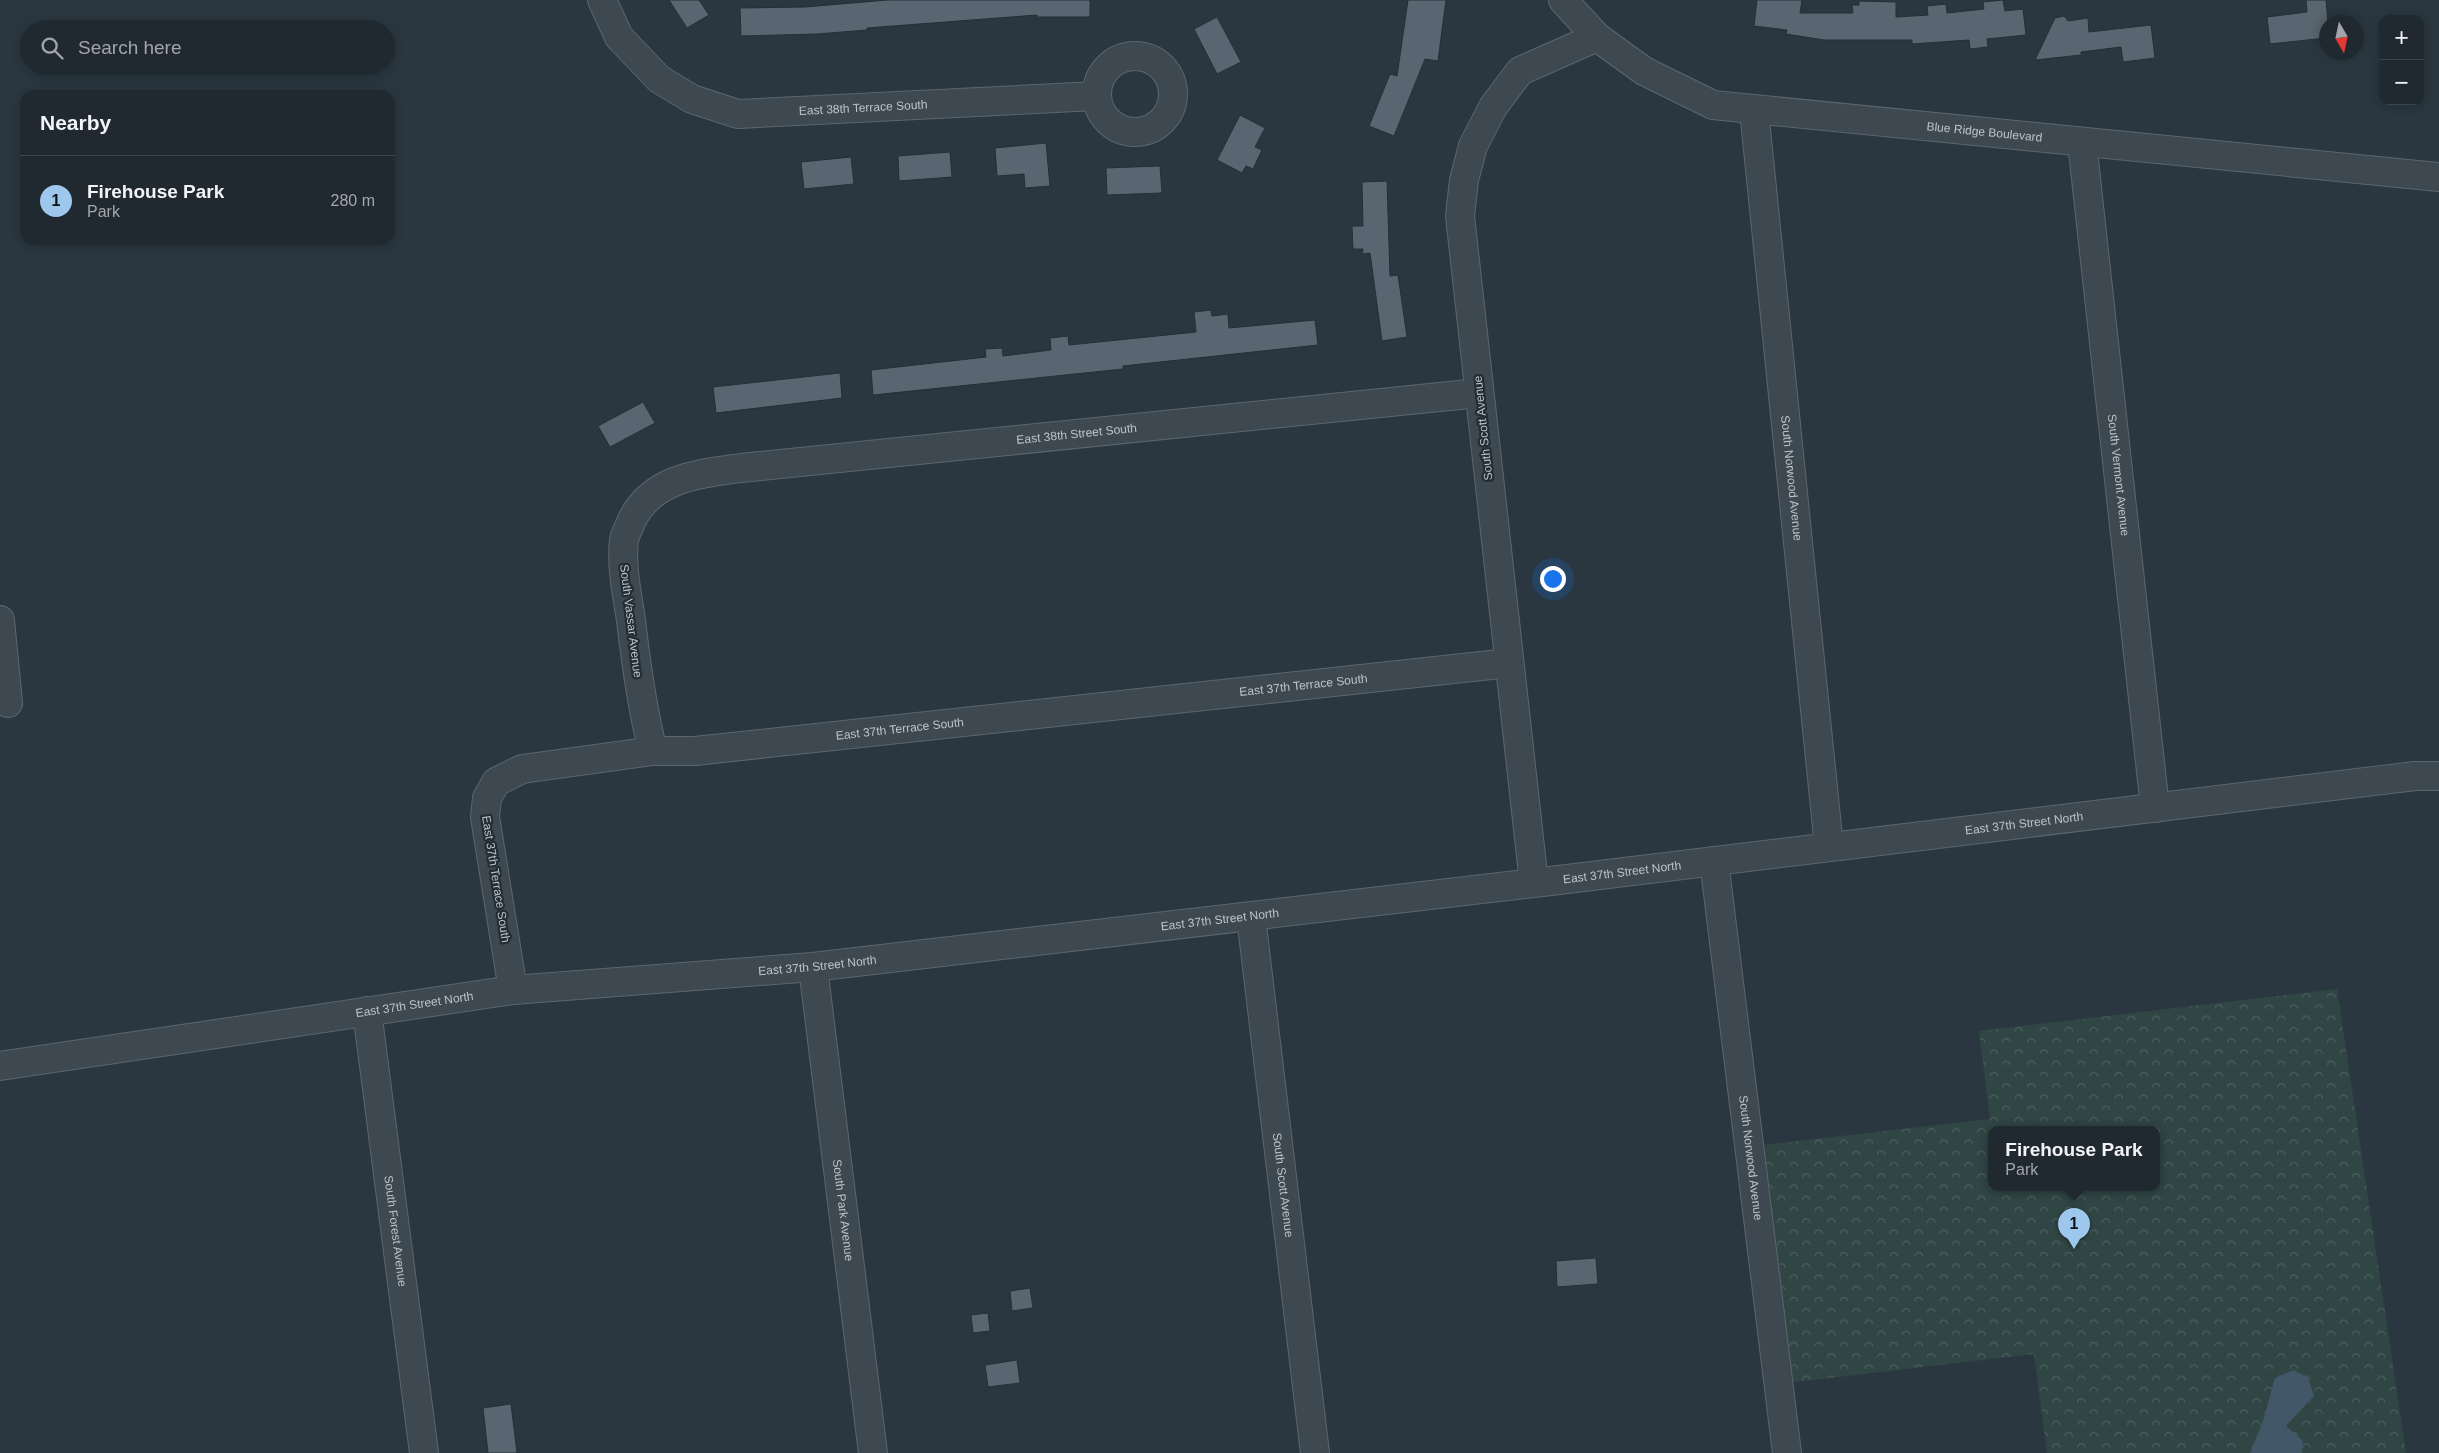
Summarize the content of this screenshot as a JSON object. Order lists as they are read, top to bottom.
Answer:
{
  "streets": {
    "street": [
      "East 38th Terrace South",
      "Blue Ridge Boulevard",
      "South Scott Avenue",
      "East 38th Street South",
      "South Vermont Avenue",
      "South Norwood Avenue",
      "South Vassar Avenue",
      "East 37th Terrace South",
      "East 37th Street North",
      "South Park Avenue",
      "South Forest Avenue"
    ]
  },
  "crossings": [
    ["Blue Ridge Boulevard", "South Scott Avenue"],
    ["Blue Ridge Boulevard", "South Vermont Avenue"],
    ["Blue Ridge Boulevard", "South Norwood Avenue"],
    ["South Scott Avenue", "East 38th Street South"],
    ["South Scott Avenue", "East 37th Terrace South"],
    ["South Scott Avenue", "East 37th Street North"],
    ["East 38th Street South", "South Vassar Avenue"],
    ["South Vermont Avenue", "East 37th Street North"],
    ["South Norwood Avenue", "East 37th Street North"],
    ["South Vassar Avenue", "East 37th Terrace South"],
    ["East 37th Terrace South", "East 37th Street North"],
    ["East 37th Street North", "South Park Avenue"],
    ["East 37th Street North", "South Forest Avenue"]
  ],
  "north": "bottom",
  "page": {
    "map_buttons": ["+", "−"],
    "search": "Search here",
    "heading": "Nearby",
    "list": [
      {
        "mark": "1",
        "name": "Firehouse Park",
        "note": "Park",
        "value": "280 m"
      }
    ],
    "popup": ["Firehouse Park", "Park"],
    "pins": "1"
  }
}
